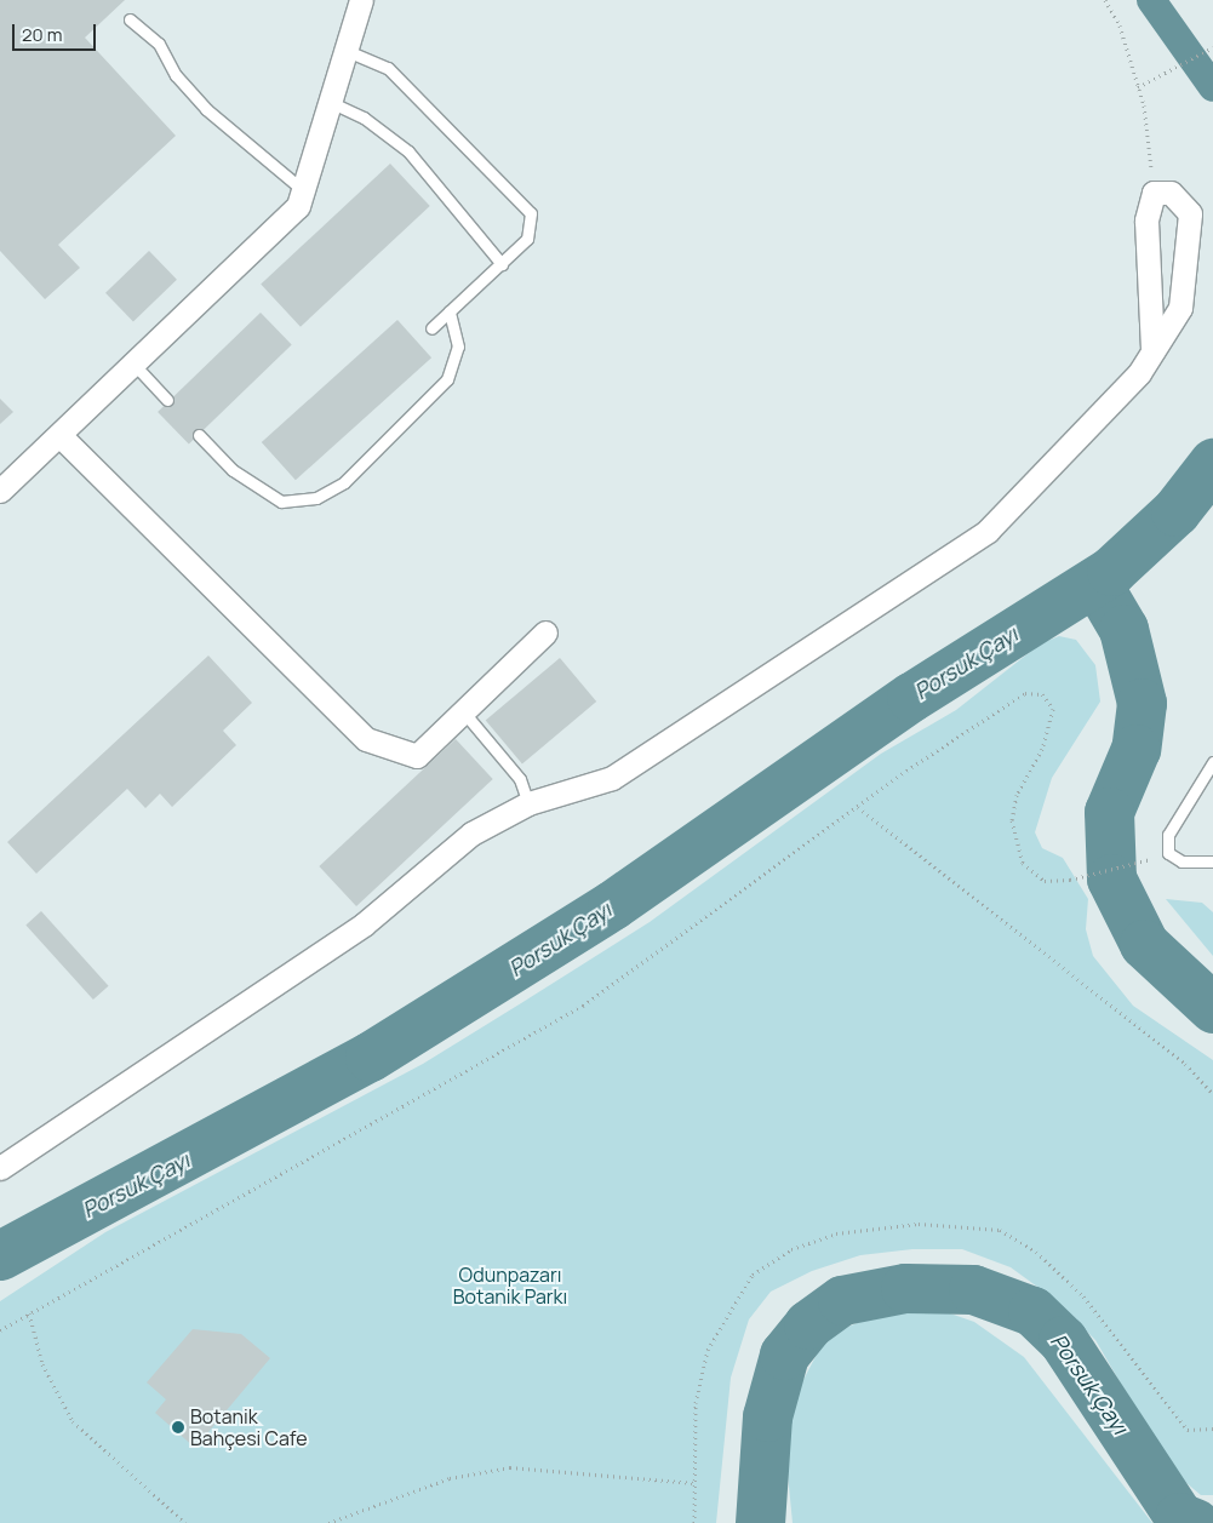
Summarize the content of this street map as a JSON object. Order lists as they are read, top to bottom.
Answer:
{
  "water": ["Porsuk Çayı"],
  "parks": ["Odunpazarı Botanik Parkı"],
  "places": ["Botanik Bahçesi Cafe"],
  "scale_bar": "20 m"
}
